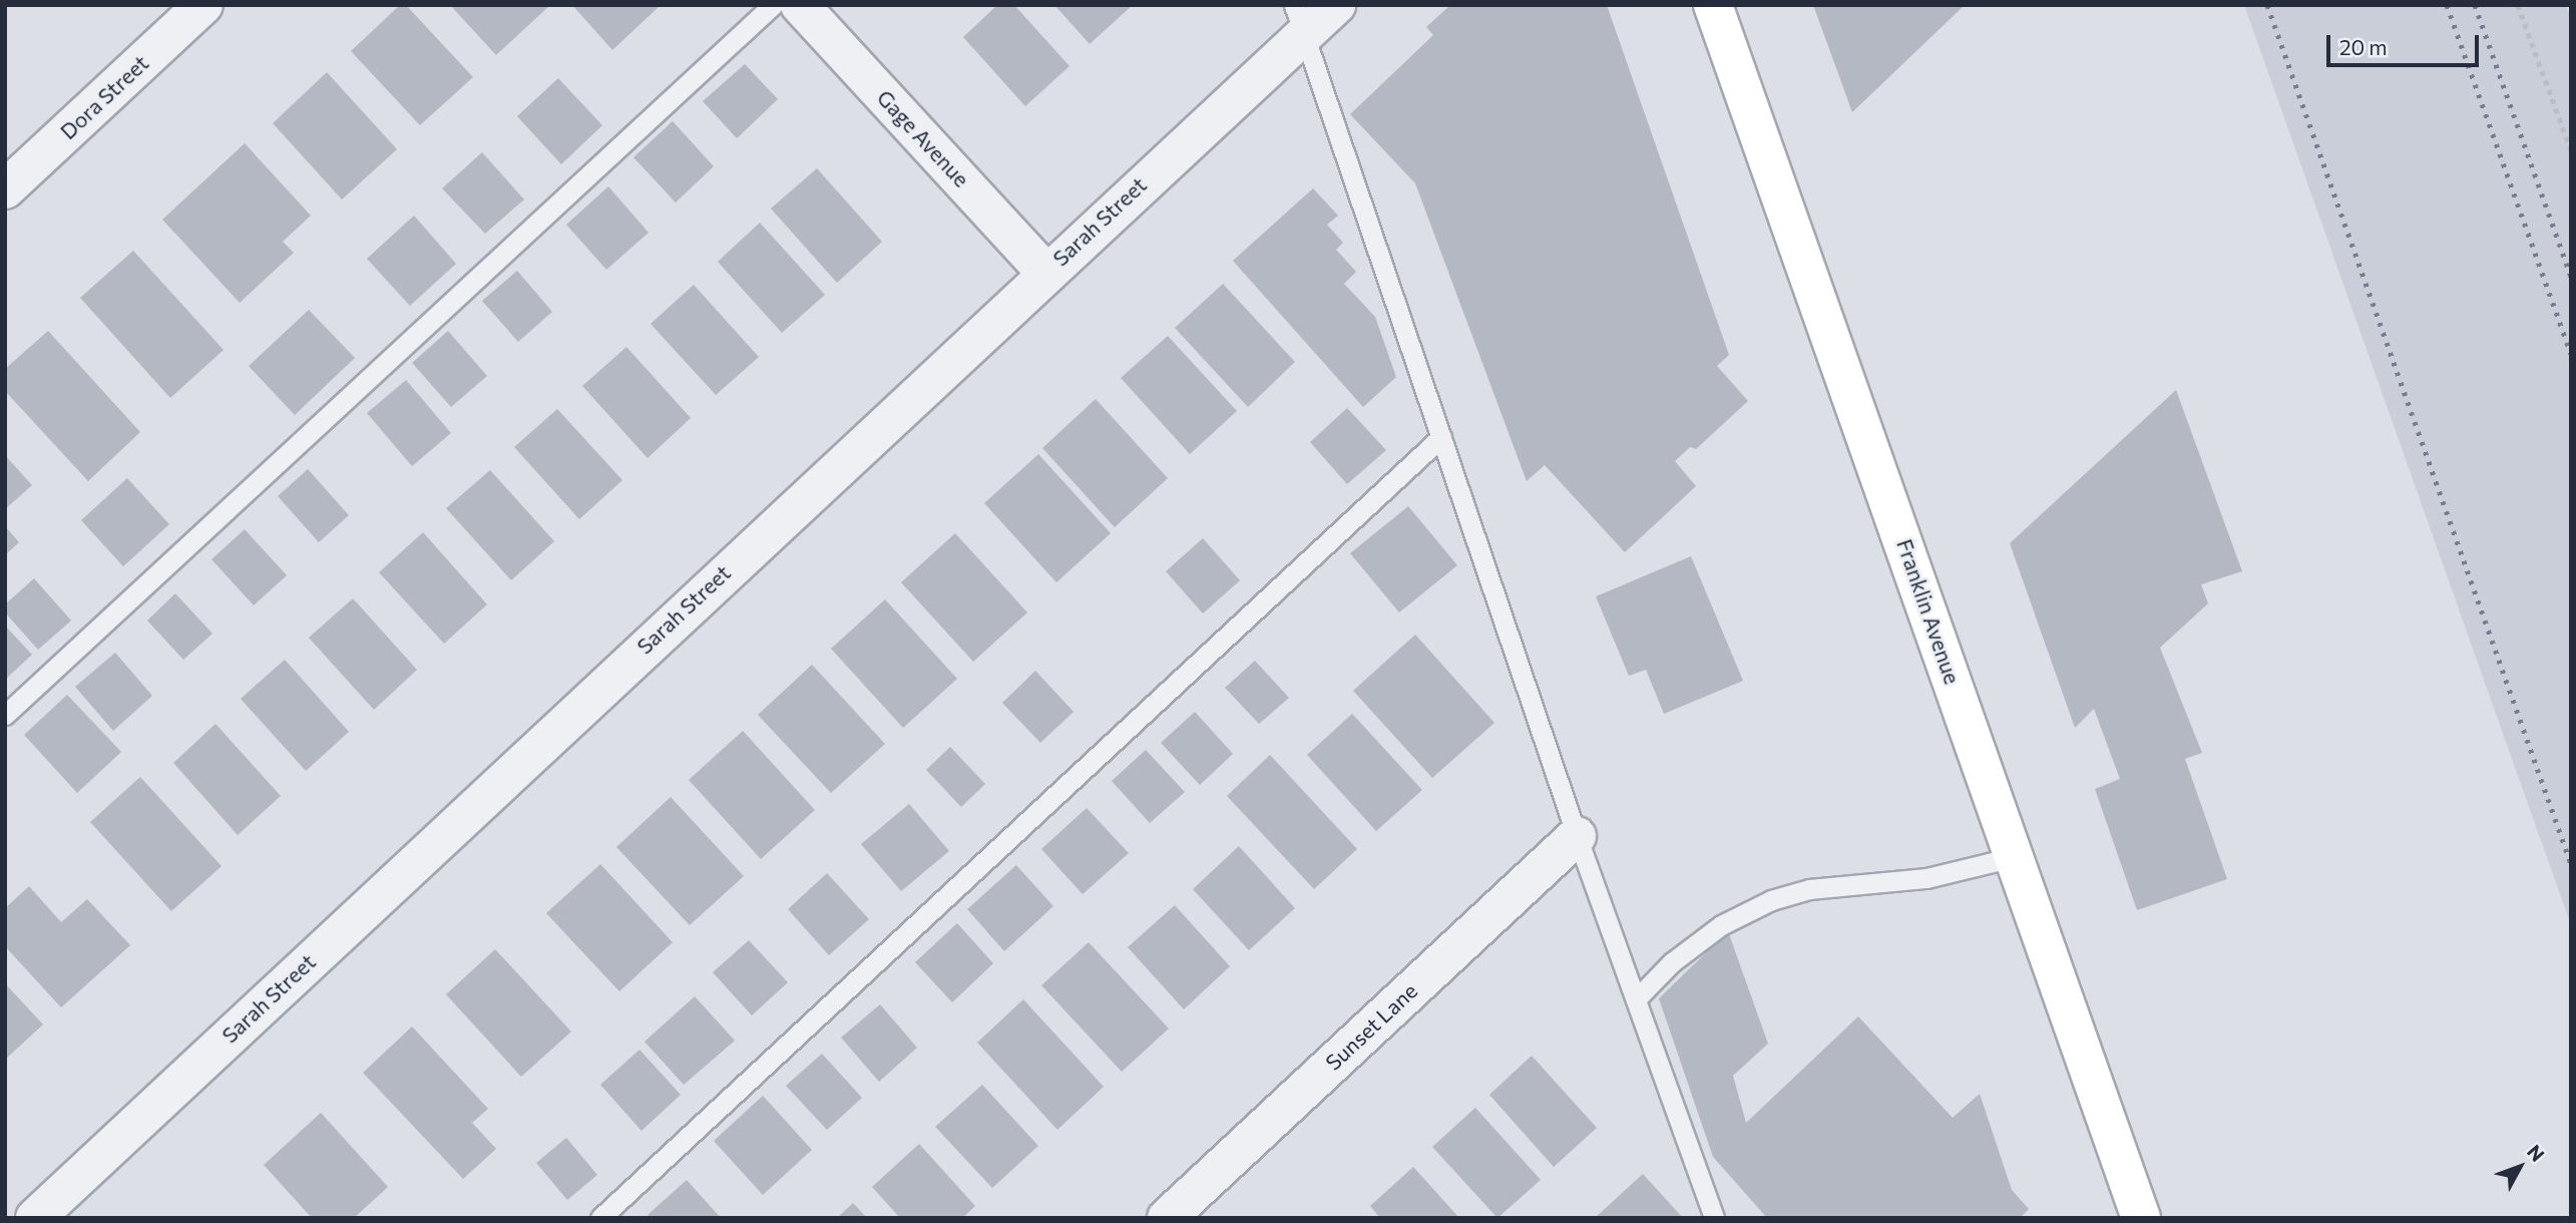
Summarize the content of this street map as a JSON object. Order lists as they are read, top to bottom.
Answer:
{
  "streets": {
    "main road": ["Franklin Avenue"],
    "street": [
      "Dora Street",
      "Gage Avenue",
      "Sarah Street",
      "Sunset Lane"
    ]
  },
  "crossings": [
    ["Gage Avenue", "Sarah Street"]
  ],
  "scale_bar": "20 m",
  "north": "top right"
}
